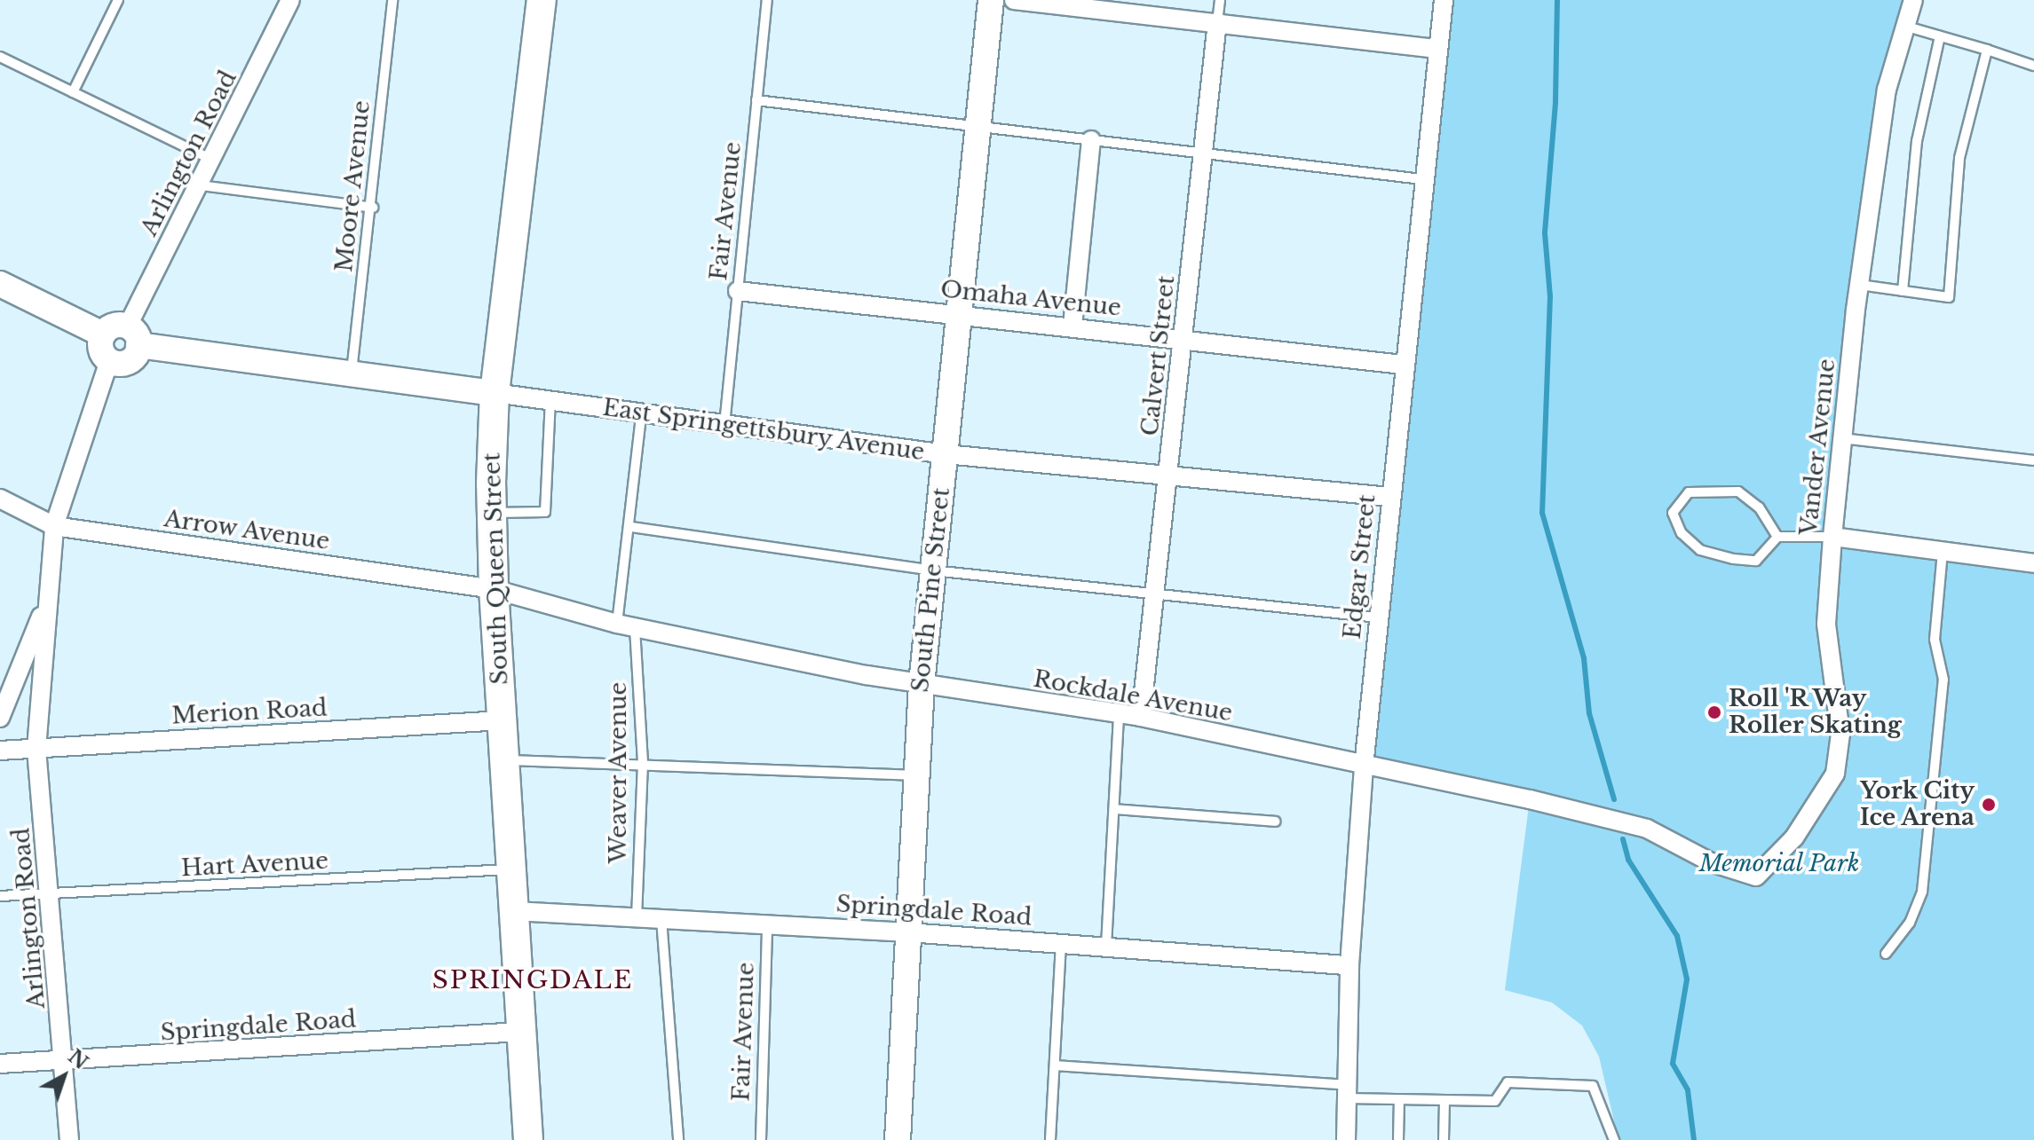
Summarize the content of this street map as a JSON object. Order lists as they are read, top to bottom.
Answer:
{
  "streets": {
    "main road": ["South Queen Street"],
    "street": [
      "Arlington Road",
      "Omaha Avenue",
      "Calvert Street",
      "East Springettsbury Avenue",
      "Vander Avenue",
      "Arrow Avenue",
      "Edgar Street",
      "South Pine Street",
      "Rockdale Avenue",
      "Merion Road",
      "Springdale Road"
    ],
    "lane": [
      "Moore Avenue",
      "Fair Avenue",
      "Weaver Avenue",
      "Hart Avenue"
    ]
  },
  "crossings": [
    ["Arlington Road", "East Springettsbury Avenue"],
    ["Arlington Road", "Arrow Avenue"],
    ["Arlington Road", "Merion Road"],
    ["Arlington Road", "Hart Avenue"],
    ["Arlington Road", "Springdale Road"],
    ["Moore Avenue", "East Springettsbury Avenue"],
    ["Fair Avenue", "Omaha Avenue"],
    ["Fair Avenue", "East Springettsbury Avenue"],
    ["Fair Avenue", "Springdale Road"],
    ["Omaha Avenue", "Calvert Street"],
    ["Omaha Avenue", "Edgar Street"],
    ["Omaha Avenue", "South Pine Street"],
    ["Calvert Street", "East Springettsbury Avenue"],
    ["Calvert Street", "Rockdale Avenue"],
    ["East Springettsbury Avenue", "Edgar Street"],
    ["East Springettsbury Avenue", "South Queen Street"],
    ["East Springettsbury Avenue", "South Pine Street"],
    ["Vander Avenue", "Rockdale Avenue"],
    ["Arrow Avenue", "South Queen Street"],
    ["Arrow Avenue", "Rockdale Avenue"],
    ["Edgar Street", "Rockdale Avenue"],
    ["Edgar Street", "Springdale Road"],
    ["South Queen Street", "Rockdale Avenue"],
    ["South Queen Street", "Merion Road"],
    ["South Queen Street", "Hart Avenue"],
    ["South Queen Street", "Springdale Road"],
    ["South Pine Street", "Rockdale Avenue"],
    ["South Pine Street", "Springdale Road"],
    ["Rockdale Avenue", "Weaver Avenue"],
    ["Weaver Avenue", "Springdale Road"]
  ],
  "districts": ["SPRINGDALE"],
  "parks": ["Memorial Park"],
  "places": ["Roll 'R Way Roller Skating", "York City Ice Arena"],
  "north": "top right"
}
